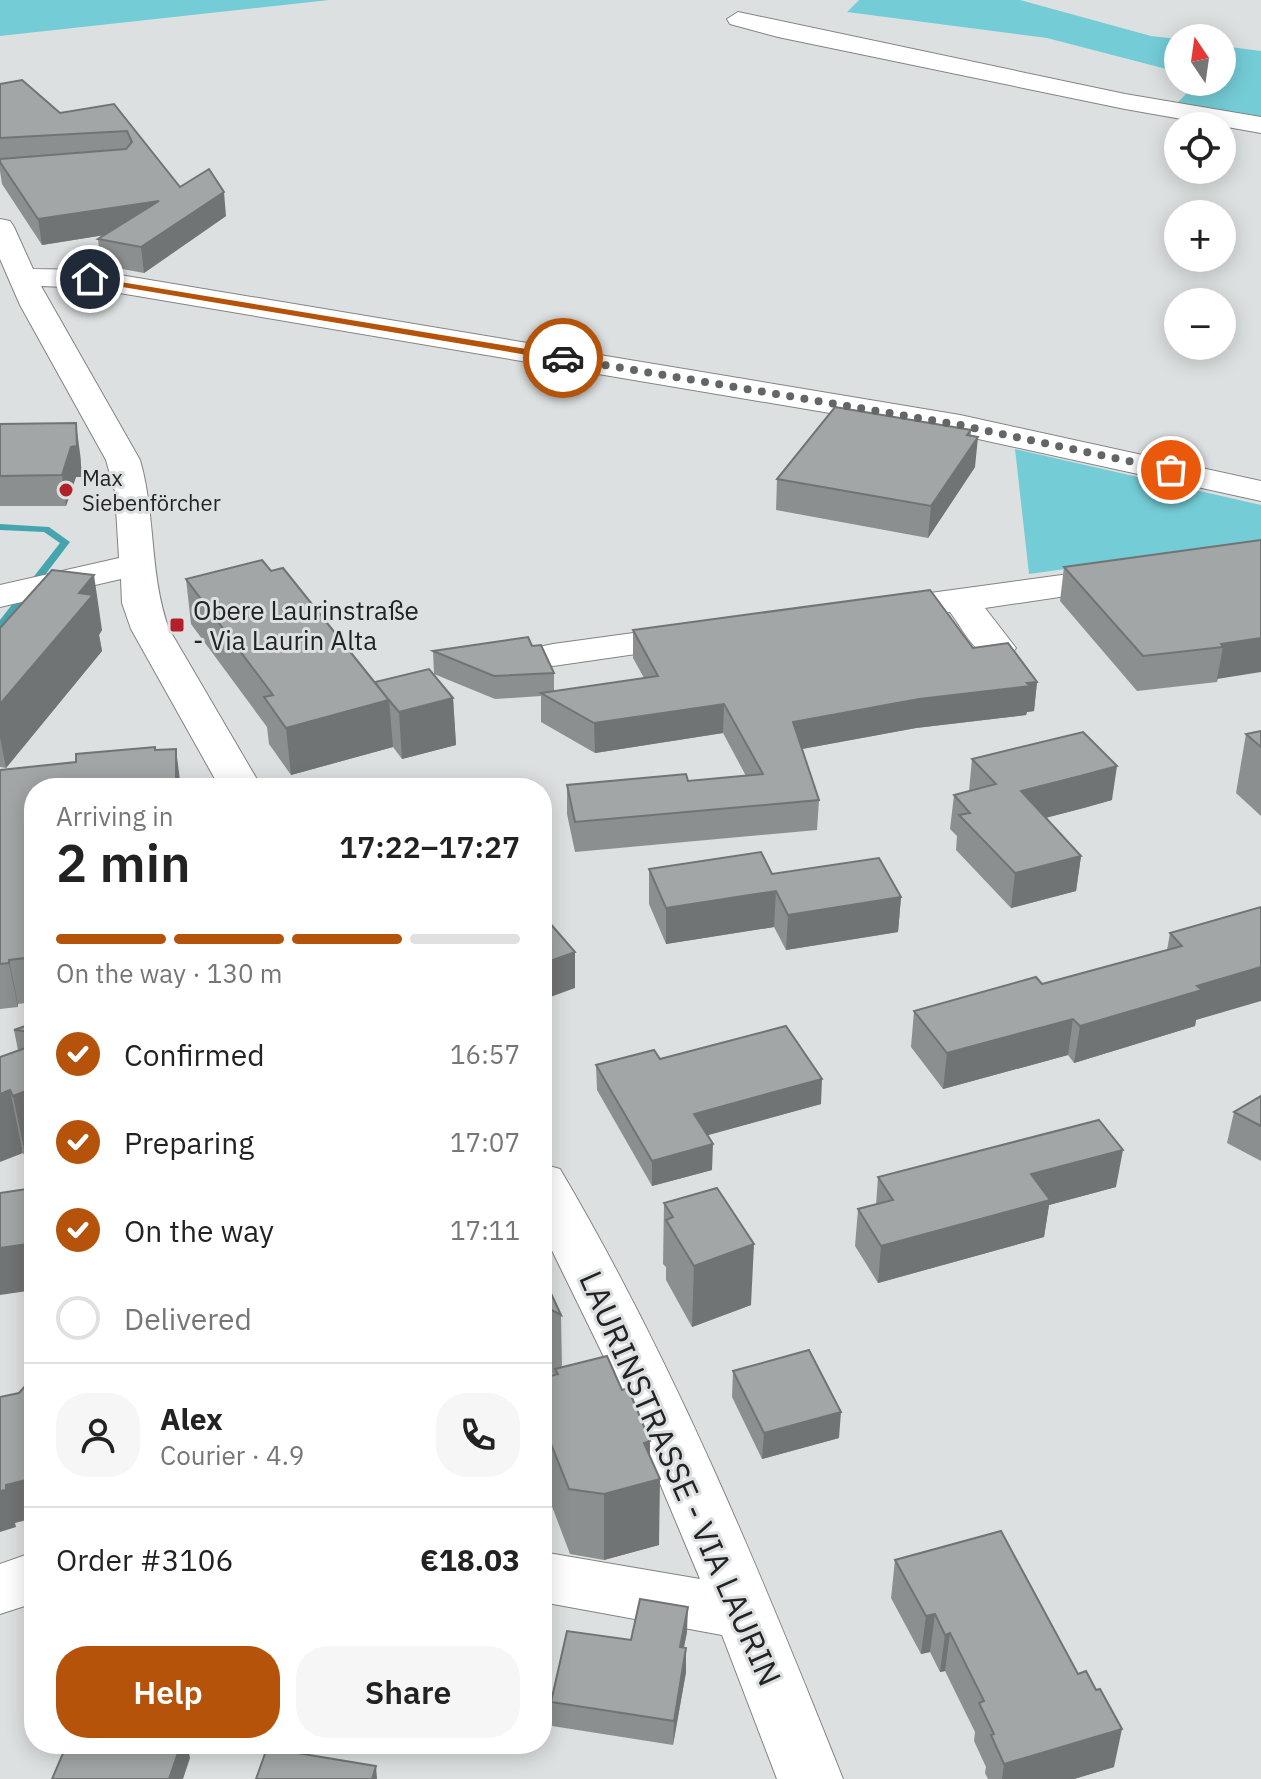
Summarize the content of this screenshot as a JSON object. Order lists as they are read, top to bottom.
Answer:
{
  "streets": {
    "street": ["LAURINSTRASSE - VIA LAURIN"]
  },
  "places": {
    "other": ["Max Siebenförcher"],
    "transit": ["Obere Laurinstraße - Via Laurin Alta"]
  },
  "north": "top",
  "page": {
    "map_buttons": ["+", "−"],
    "heading": ["2 min", "Arriving in", "17:22–17:27"],
    "panel": [
      "Alex",
      "Courier · 4.9",
      "Order #3106",
      "€18.03"
    ],
    "bar": "On the way · 130 m",
    "list": [
      ["Confirmed", "16:57"],
      ["Preparing", "17:07"],
      ["On the way", "17:11"],
      "Delivered"
    ],
    "buttons": ["Help", "Share"]
  }
}
